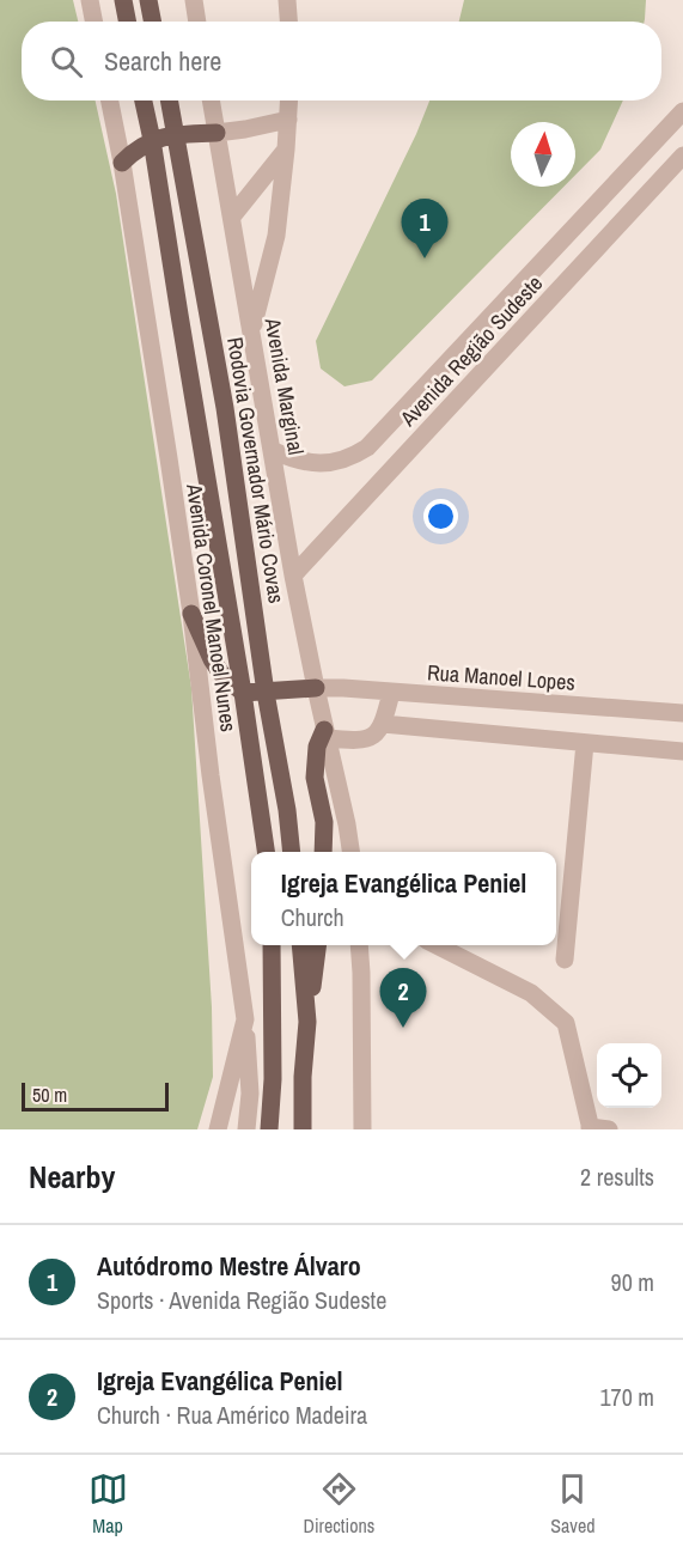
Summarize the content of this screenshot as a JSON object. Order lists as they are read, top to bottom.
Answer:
{
  "streets": {
    "main road": ["Rodovia Governador Mário Covas"],
    "street": [
      "Avenida Região Sudeste",
      "Avenida Marginal",
      "Avenida Coronel Manoel Nunes",
      "Rua Manoel Lopes"
    ]
  },
  "crossings": [
    ["Avenida Região Sudeste", "Avenida Marginal"],
    ["Avenida Marginal", "Rua Manoel Lopes"]
  ],
  "scale_bar": "50 m",
  "north": "top",
  "page": {
    "search": "Search here",
    "pins": ["1", "2"],
    "popup": ["Igreja Evangélica Peniel", "Church"],
    "scale": "50 m",
    "heading": ["Nearby", "2 results"],
    "list": [
      {
        "mark": "1",
        "name": "Autódromo Mestre Álvaro",
        "note": "Sports · Avenida Região Sudeste",
        "value": "90 m"
      },
      {
        "mark": "2",
        "name": "Igreja Evangélica Peniel",
        "note": "Church · Rua Américo Madeira",
        "value": "170 m"
      }
    ],
    "nav": ["Map", "Directions", "Saved"]
  }
}
